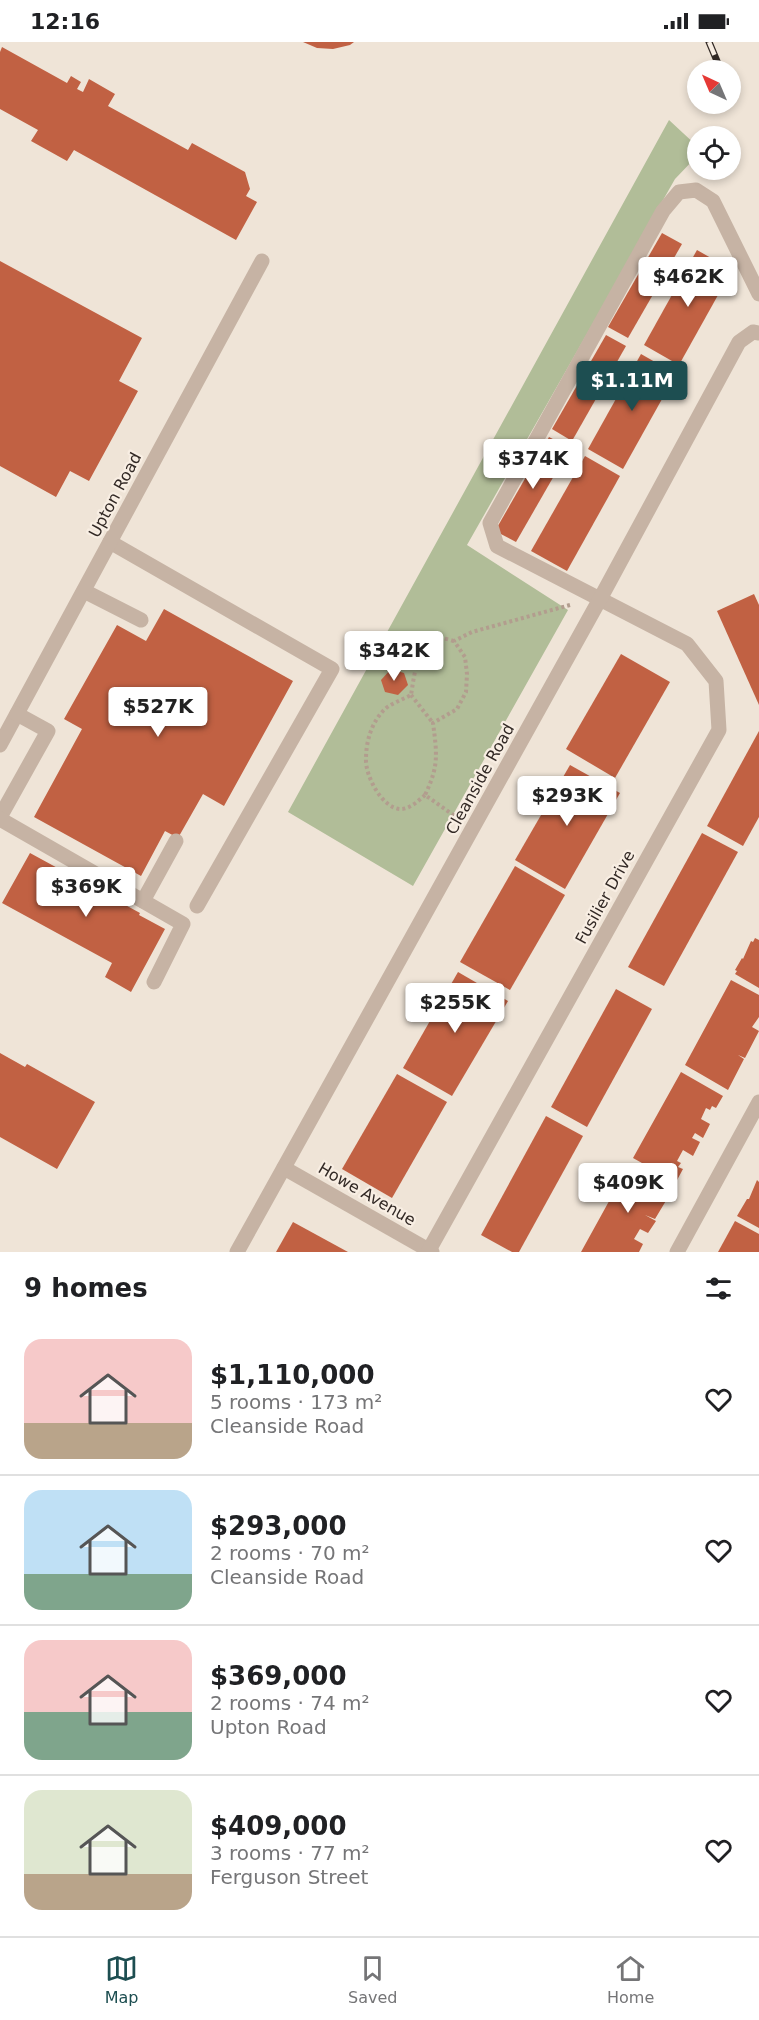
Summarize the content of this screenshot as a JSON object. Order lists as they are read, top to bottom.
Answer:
{
  "streets": {
    "street": [
      "Upton Road",
      "Cleanside Road",
      "Fusilier Drive",
      "Howe Avenue"
    ]
  },
  "crossings": [
    ["Cleanside Road", "Fusilier Drive"],
    ["Cleanside Road", "Howe Avenue"],
    ["Fusilier Drive", "Howe Avenue"]
  ],
  "north": "top left",
  "page": {
    "status": "12:16",
    "price": [
      "$462K",
      "$1.11M",
      "$374K",
      "$342K",
      "$527K",
      "$293K",
      "$369K",
      "$255K",
      "$409K"
    ],
    "heading": "9 homes",
    "list": [
      {
        "name": "$1,110,000",
        "note": "5 rooms · 173 m² · Cleanside Road"
      },
      {
        "name": "$293,000",
        "note": "2 rooms · 70 m² · Cleanside Road"
      },
      {
        "name": "$369,000",
        "note": "2 rooms · 74 m² · Upton Road"
      },
      {
        "name": "$409,000",
        "note": "3 rooms · 77 m² · Ferguson Street"
      }
    ],
    "tabs": ["Map", "Saved", "Home"]
  }
}
